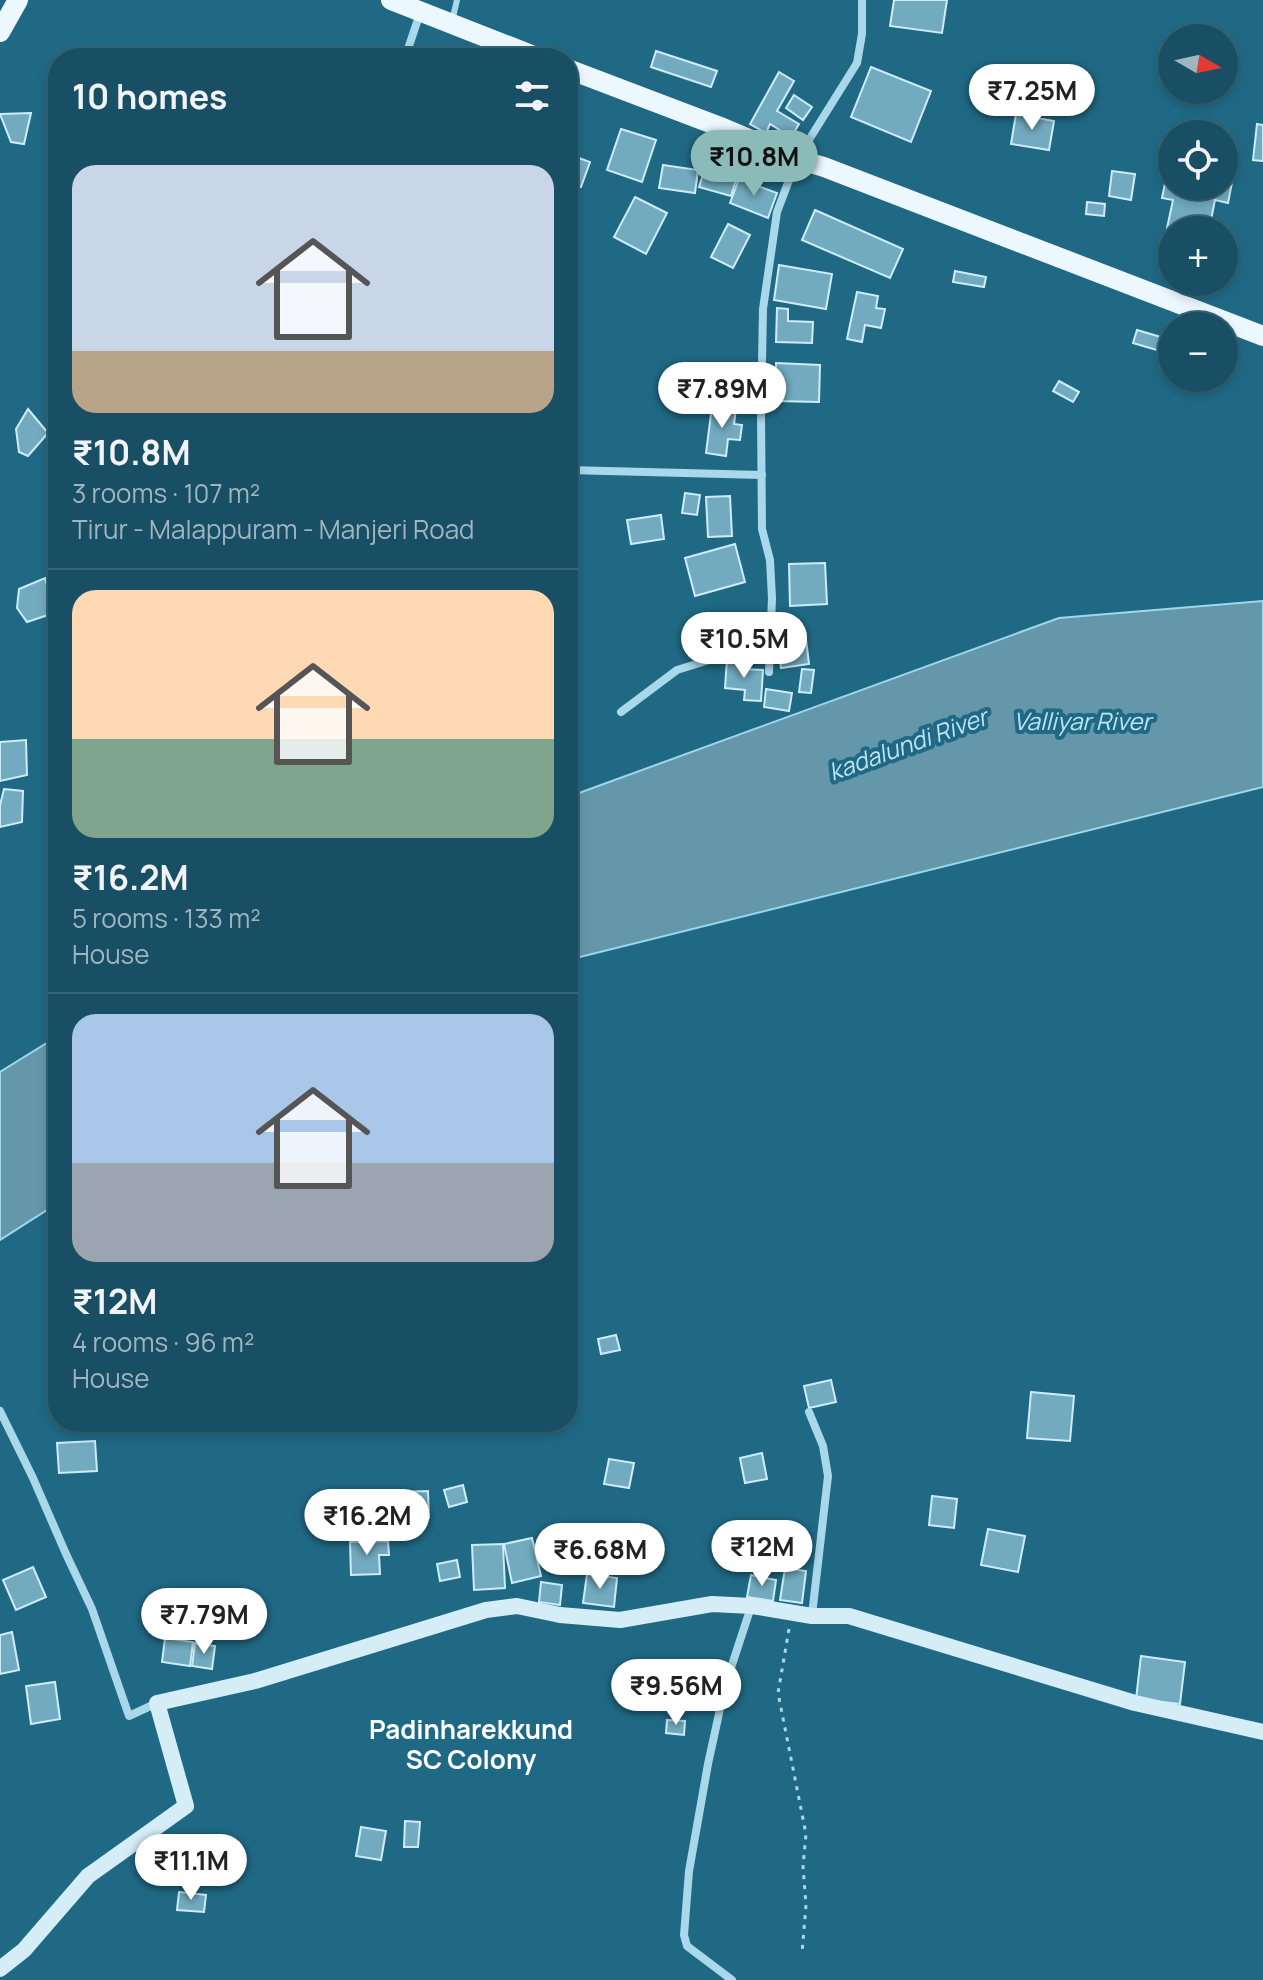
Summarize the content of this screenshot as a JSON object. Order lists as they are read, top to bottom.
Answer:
{
  "districts": ["Padinharekkund SC Colony"],
  "water": ["Valliyar River", "kadalundi River"],
  "north": "right",
  "page": {
    "map_buttons": ["+", "−"],
    "heading": "10 homes",
    "price": [
      "₹7.25M",
      "₹10.8M",
      "₹7.89M",
      "₹10.5M",
      "₹16.2M",
      "₹12M",
      "₹6.68M",
      "₹7.79M",
      "₹9.56M",
      "₹11.1M"
    ],
    "list": [
      {
        "name": "₹10.8M",
        "note": "3 rooms · 107 m² · Tirur - Malappuram - Manjeri Road"
      },
      {
        "name": "₹16.2M",
        "note": "5 rooms · 133 m² · House"
      },
      {
        "name": "₹12M",
        "note": "4 rooms · 96 m² · House"
      }
    ]
  }
}
